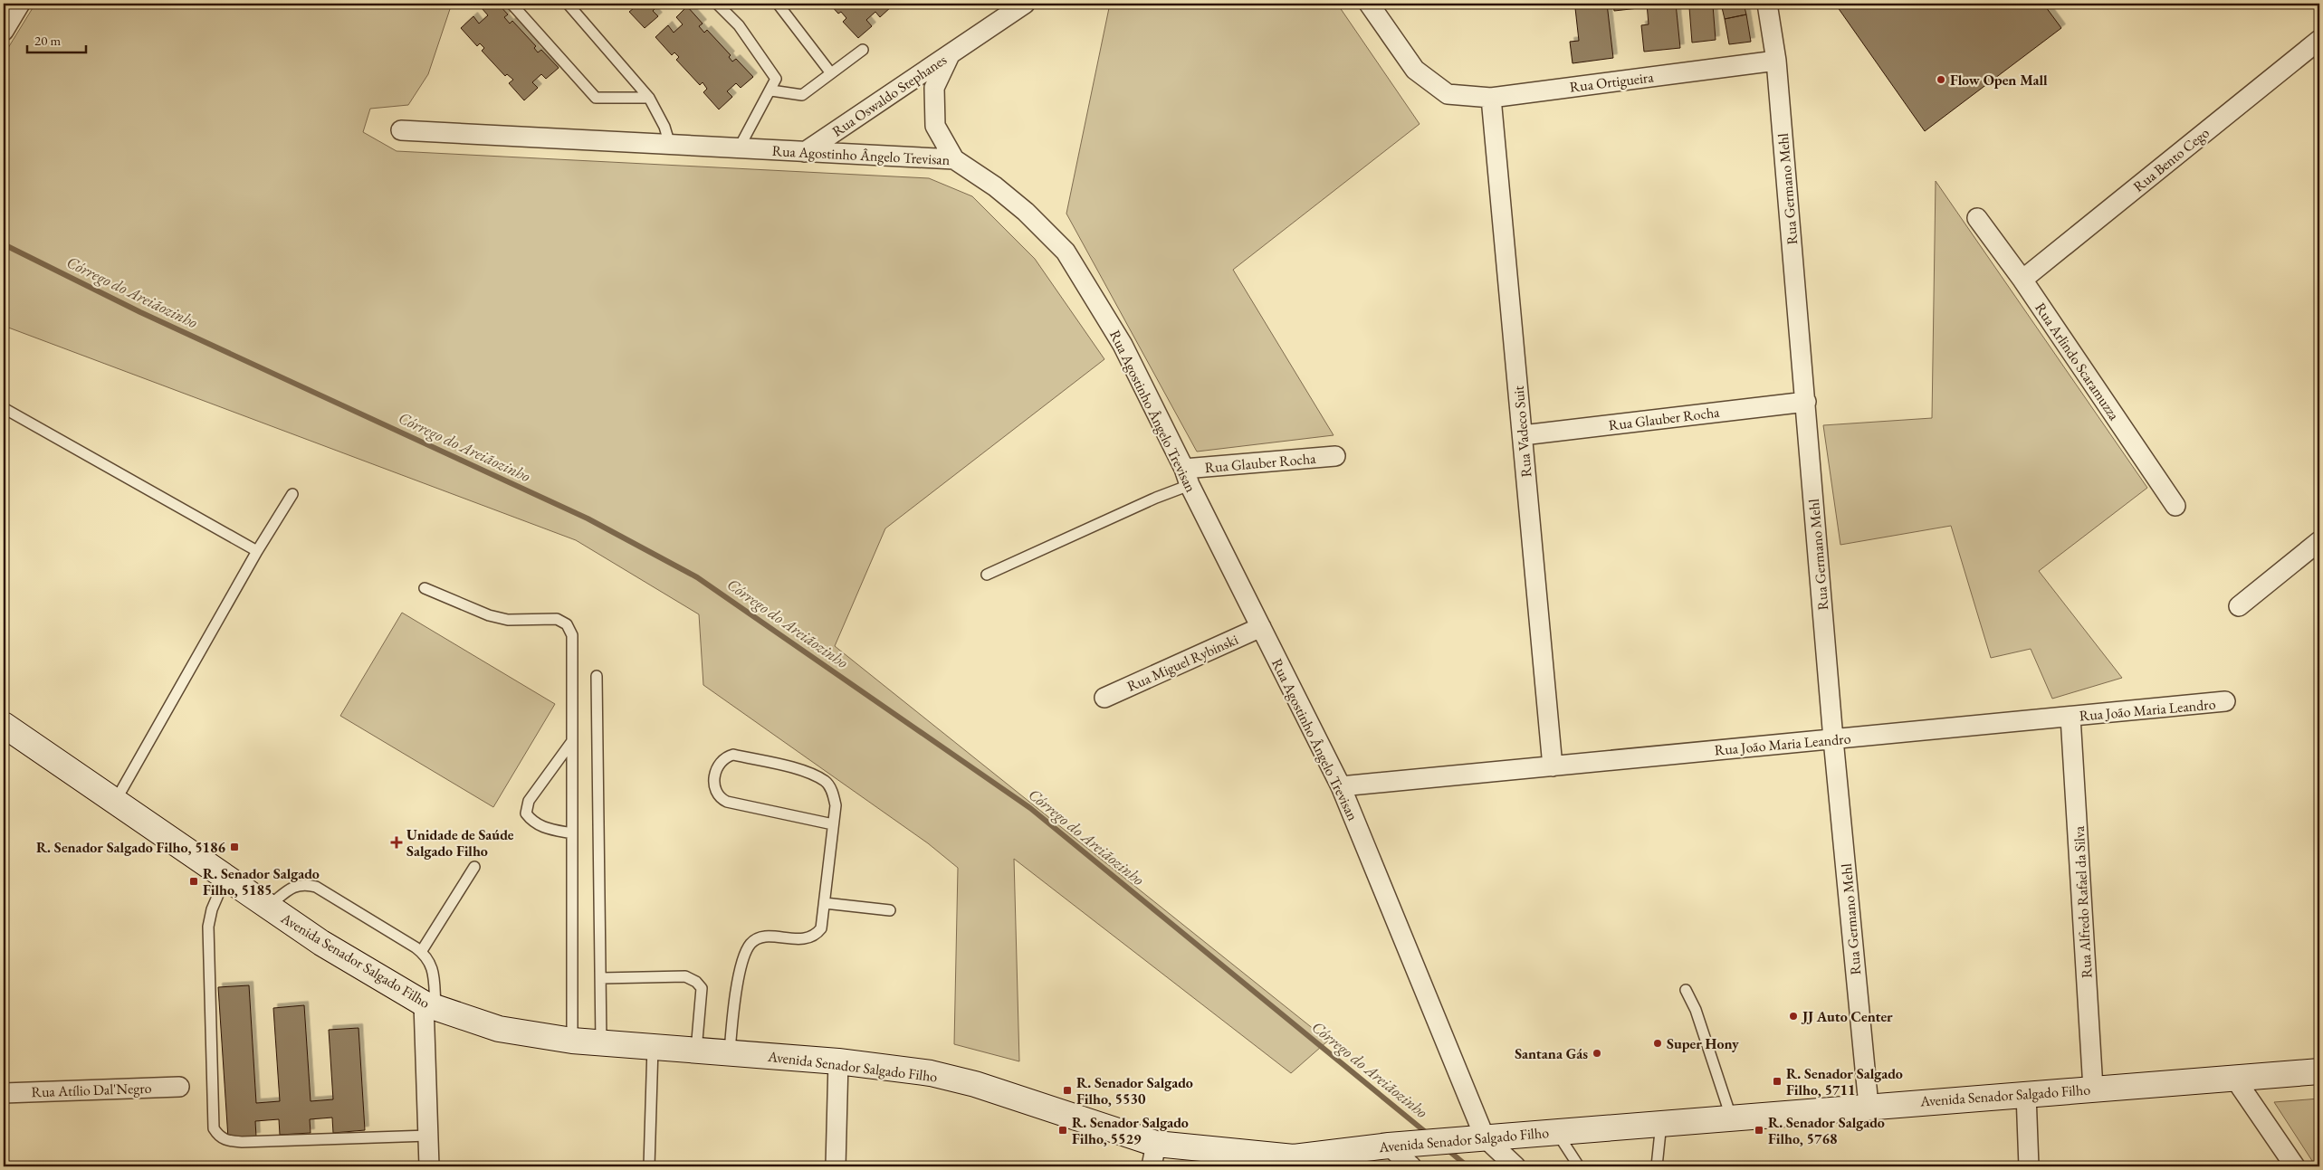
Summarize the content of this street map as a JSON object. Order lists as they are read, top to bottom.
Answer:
{
  "streets": {
    "main road": ["Avenida Senador Salgado Filho"],
    "street": [
      "Rua Ortigueira",
      "Rua Oswaldo Stephanes",
      "Rua Agostinho Ângelo Trevisan",
      "Rua Bento Cego",
      "Rua Germano Mehl",
      "Rua Arlindo Scaramuzza",
      "Rua Glauber Rocha",
      "Rua Vadeco Suit",
      "Rua Miguel Rybinski",
      "Rua João Maria Leandro",
      "Rua Alfredo Rafael da Silva",
      "Rua Atílio Dal'Negro"
    ]
  },
  "crossings": [
    ["Rua Ortigueira", "Rua Germano Mehl"],
    ["Rua Ortigueira", "Rua Vadeco Suit"],
    ["Rua Oswaldo Stephanes", "Rua Agostinho Ângelo Trevisan"],
    ["Rua Agostinho Ângelo Trevisan", "Rua Glauber Rocha"],
    ["Rua Agostinho Ângelo Trevisan", "Rua Miguel Rybinski"],
    ["Rua Agostinho Ângelo Trevisan", "Rua João Maria Leandro"],
    ["Rua Agostinho Ângelo Trevisan", "Avenida Senador Salgado Filho"],
    ["Rua Bento Cego", "Rua Arlindo Scaramuzza"],
    ["Rua Germano Mehl", "Rua Glauber Rocha"],
    ["Rua Germano Mehl", "Rua João Maria Leandro"],
    ["Rua Germano Mehl", "Avenida Senador Salgado Filho"],
    ["Rua Glauber Rocha", "Rua Vadeco Suit"],
    ["Rua Vadeco Suit", "Rua João Maria Leandro"],
    ["Rua João Maria Leandro", "Rua Alfredo Rafael da Silva"],
    ["Rua Alfredo Rafael da Silva", "Avenida Senador Salgado Filho"]
  ],
  "water": ["Córrego do Areiãozinho"],
  "places": {
    "other": [
      "Flow Open Mall",
      "JJ Auto Center",
      "Super Hony",
      "Santana Gás"
    ],
    "health": ["Unidade de Saúde Salgado Filho"],
    "transit": [
      "R. Senador Salgado Filho, 5186",
      "R. Senador Salgado Filho, 5185",
      "R. Senador Salgado Filho, 5711",
      "R. Senador Salgado Filho, 5530",
      "R. Senador Salgado Filho, 5529",
      "R. Senador Salgado Filho, 5768"
    ]
  },
  "scale_bar": "20 m"
}
